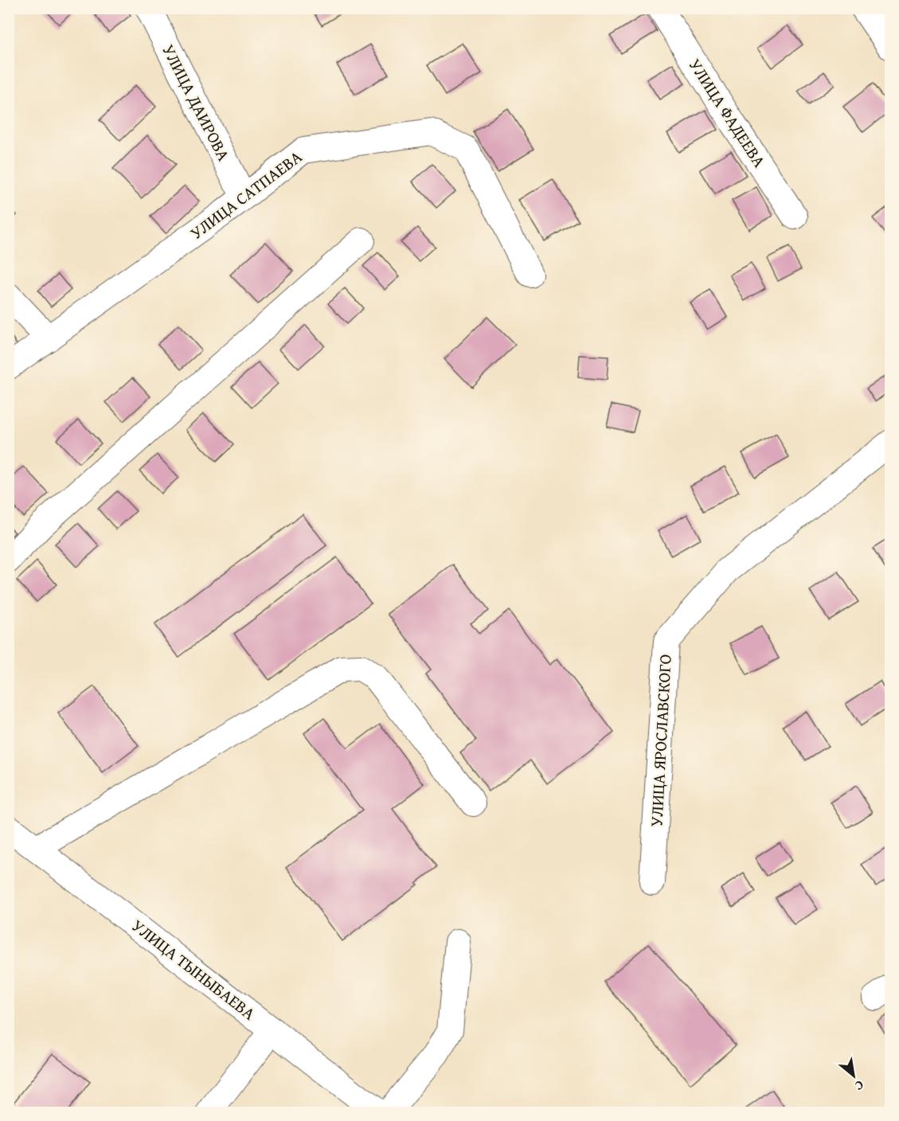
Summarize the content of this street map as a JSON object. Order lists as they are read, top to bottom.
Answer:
{
  "streets": {
    "street": [
      "УЛИЦА ДАИРОВА",
      "УЛИЦА ФАДЕЕВА",
      "УЛИЦА САТПАЕВА",
      "УЛИЦА ЯРОСЛАВСКОГО",
      "УЛИЦА ТЫНЫБАЕВА"
    ]
  },
  "crossings": [
    ["УЛИЦА ДАИРОВА", "УЛИЦА САТПАЕВА"]
  ],
  "north": "bottom right"
}
